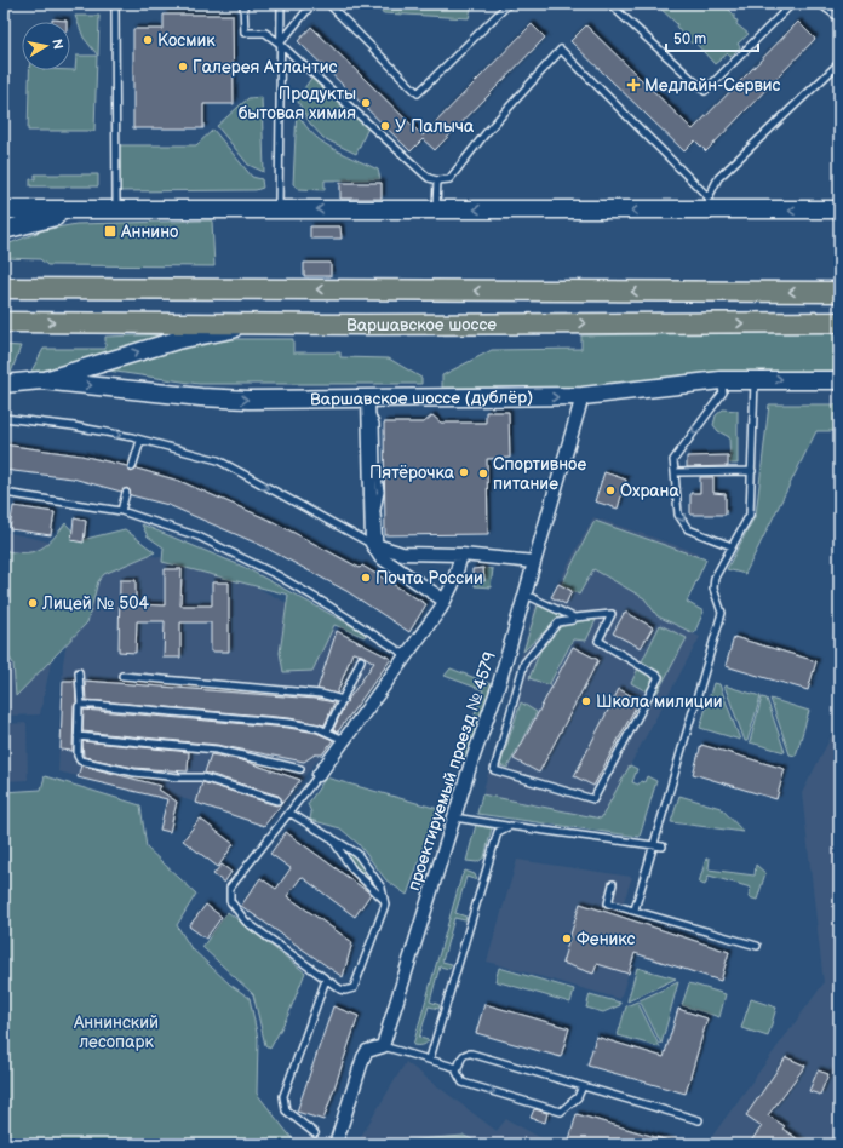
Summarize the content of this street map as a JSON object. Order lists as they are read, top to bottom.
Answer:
{
  "streets": {
    "main road": ["Варшавское шоссе", "Варшавское шоссе (дублёр)"],
    "street": ["проектируемый проезд № 4579"]
  },
  "crossings": [
    ["Варшавское шоссе (дублёр)", "проектируемый проезд № 4579"]
  ],
  "parks": ["Аннинский лесопарк"],
  "places": {
    "other": [
      "Космик",
      "Галерея Атлантис",
      "Продукты бытовая химия",
      "У Палыча",
      "Пятёрочка",
      "Спортивное питание",
      "Охрана",
      "Почта России",
      "Лицей № 504",
      "Школа милиции",
      "Феникс"
    ],
    "health": ["Медлайн-Сервис"],
    "transit": ["Аннино"]
  },
  "scale_bar": "50 m",
  "north": "right"
}
